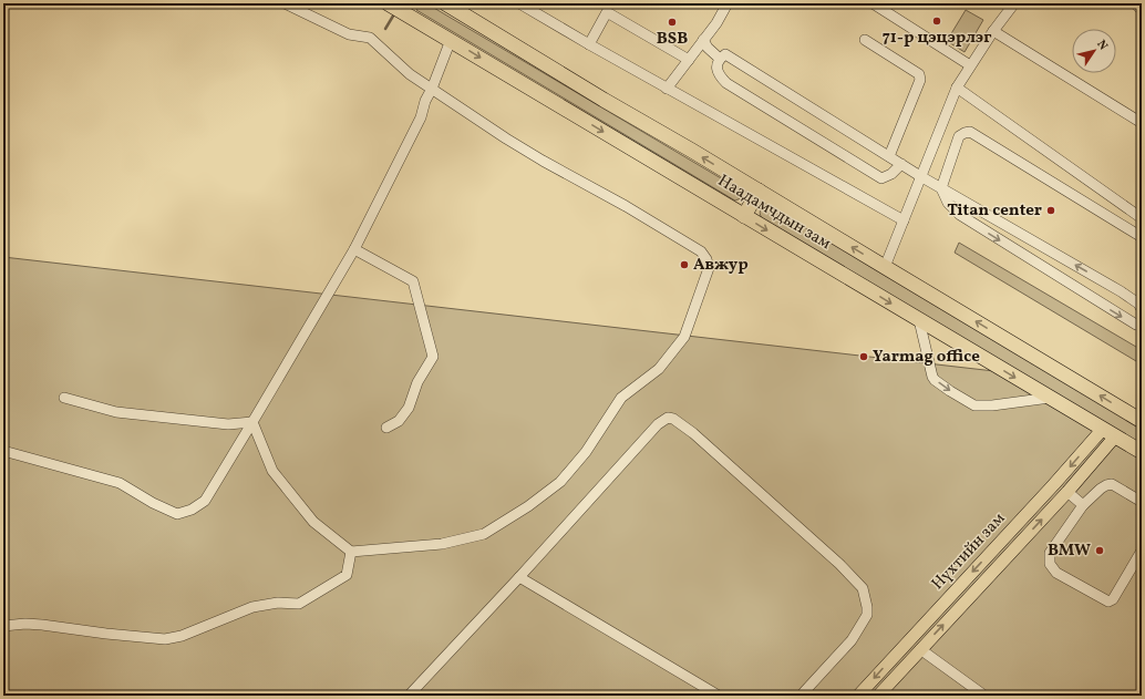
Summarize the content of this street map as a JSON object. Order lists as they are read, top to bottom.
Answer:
{
  "streets": {
    "highway": ["Наадамчдын зам"],
    "main road": ["Нүхтийн зам"]
  },
  "crossings": [
    ["Наадамчдын зам", "Нүхтийн зам"]
  ],
  "places": [
    "71-р цэцэрлэг",
    "BSB",
    "Titan center",
    "Авжур",
    "Yarmag office",
    "BMW"
  ],
  "north": "top right"
}
